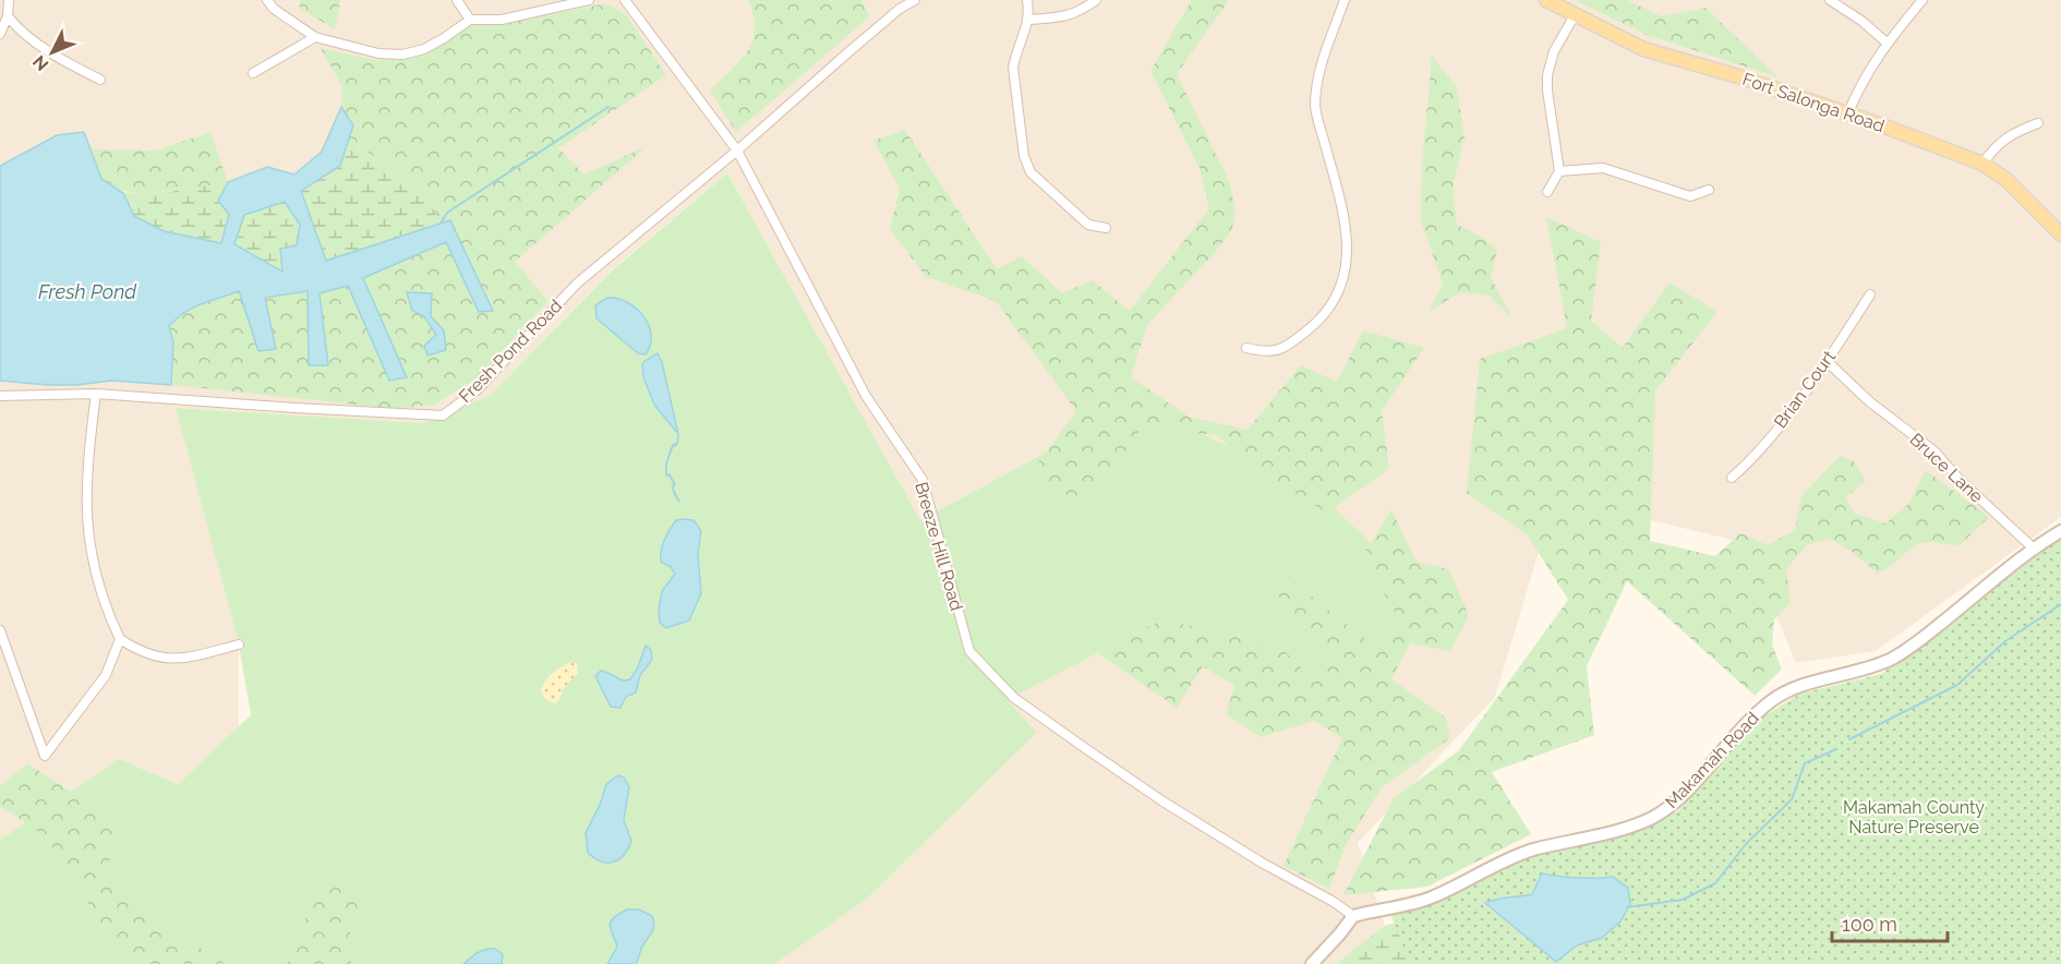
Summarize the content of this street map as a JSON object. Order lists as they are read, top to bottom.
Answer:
{
  "streets": {
    "main road": ["Fort Salonga Road"],
    "street": [
      "Fresh Pond Road",
      "Brian Court",
      "Bruce Lane",
      "Breeze Hill Road",
      "Makamah Road"
    ]
  },
  "crossings": [
    ["Fresh Pond Road", "Breeze Hill Road"],
    ["Brian Court", "Bruce Lane"],
    ["Bruce Lane", "Makamah Road"],
    ["Breeze Hill Road", "Makamah Road"]
  ],
  "water": ["Fresh Pond"],
  "parks": ["Makamah County Nature Preserve"],
  "scale_bar": "100 m",
  "north": "bottom left"
}
